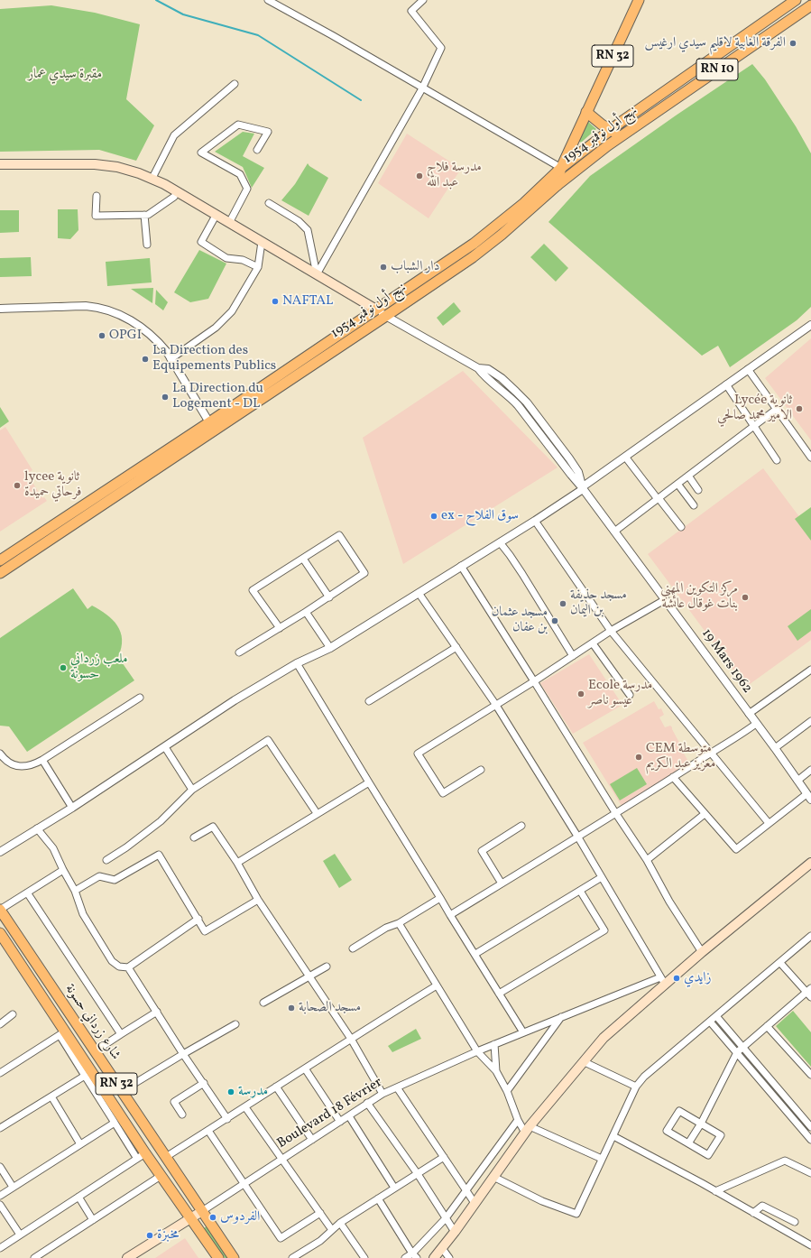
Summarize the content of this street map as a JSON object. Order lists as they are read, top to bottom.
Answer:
{
  "streets": {
    "main road": [
      "RN 32",
      "RN 10",
      "نهج أول نوفمبر 1954",
      "شارع زرداني حسونة",
      "Boulevard 18 Février"
    ],
    "street": ["19 Mars 1962"]
  },
  "crossings": [
    ["RN 32", "نهج أول نوفمبر 1954"],
    ["نهج أول نوفمبر 1954", "19 Mars 1962"],
    ["شارع زرداني حسونة", "Boulevard 18 Février"]
  ],
  "parks": ["مقبرة سيدي عمار"],
  "places": [
    "الفرقة الغابية لاقليم سيدي ارغيس",
    "مدرسة فلاح عبد الله",
    "دار الشباب",
    "NAFTAL",
    "OPGI",
    "La Direction des Equipements Publics",
    "La Direction du Logement - DL",
    "Lycée ثانوية الامير محمد صالحي",
    "lycee ثانوية فرحاتي حميدة",
    "ex - سوق الفلاح",
    "مركز التكوين المهني بنات غوقال عائشة",
    "مسجد حذيفة بن اليمان",
    "مسجد عثمان بن عفان",
    "ملعب زرداني حسونة",
    "Ecole مدرسة عيسو ناصر",
    "CEM متوسطة معزيز عبد الكريم",
    "زايدي",
    "مسجد الصحابة",
    "مدرسة",
    "الفردوس",
    "مخبزة"
  ]
}
